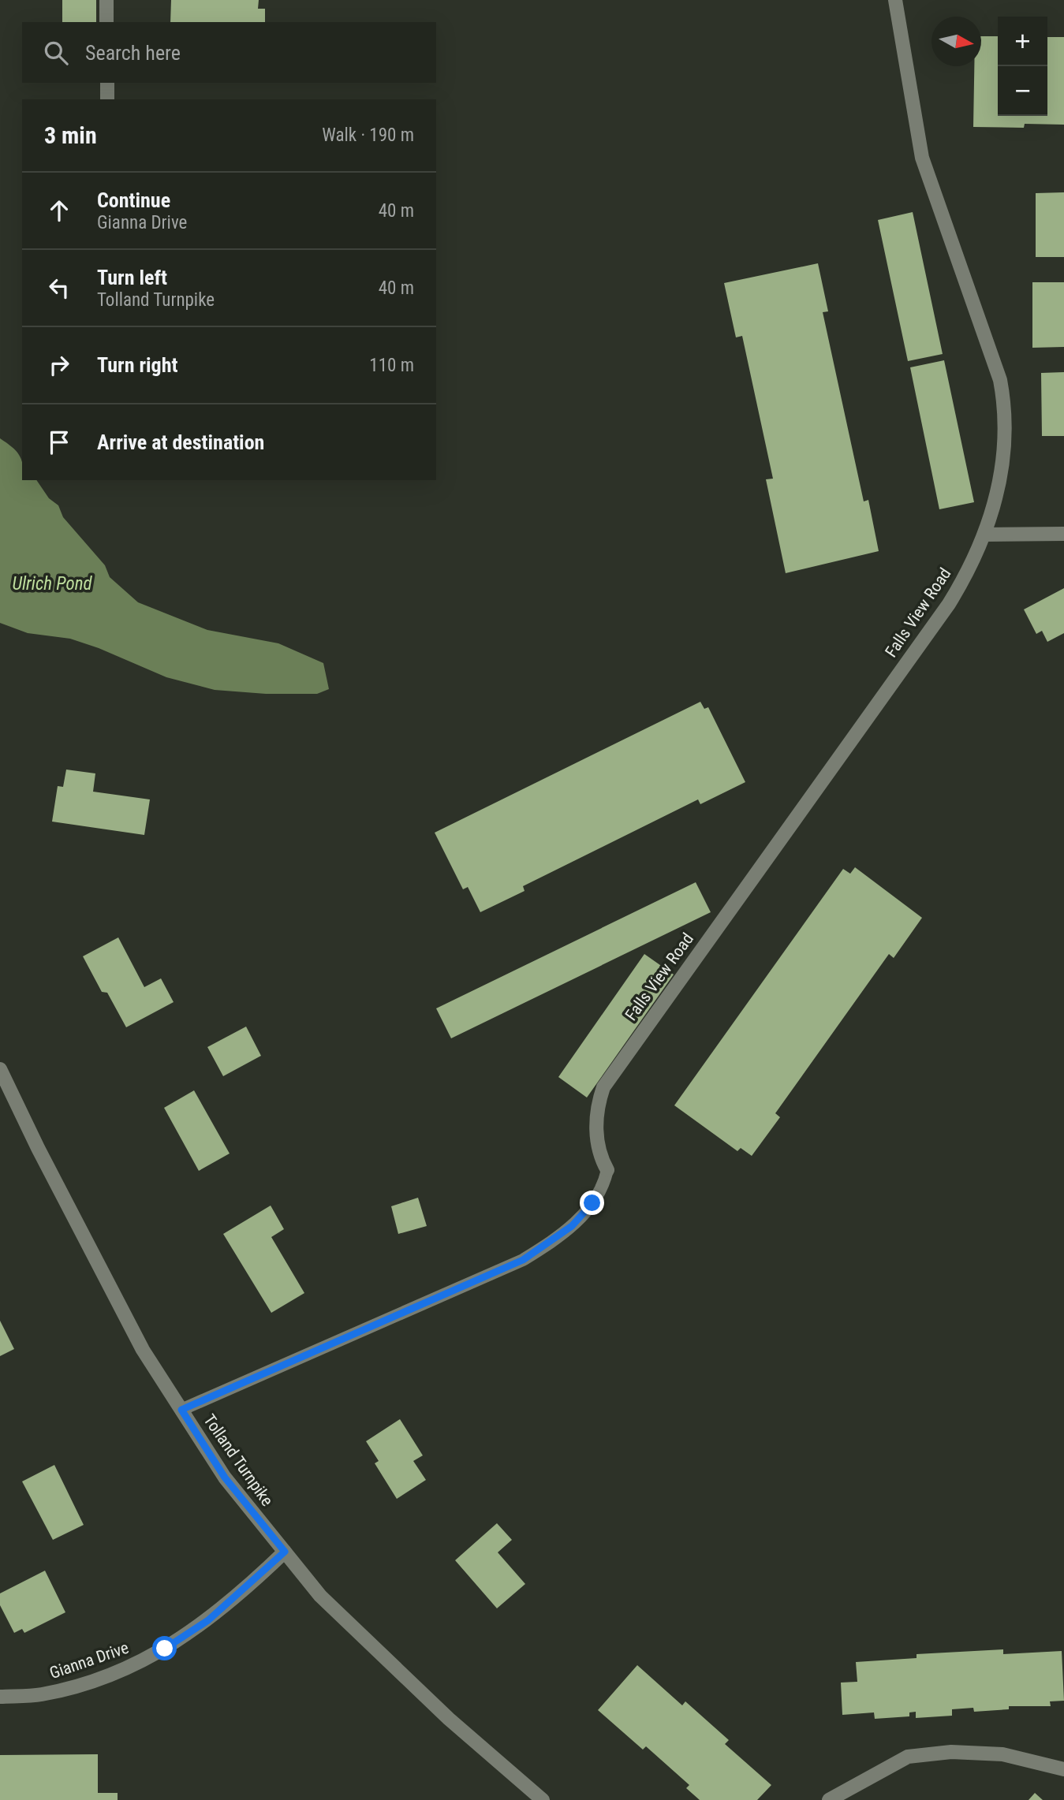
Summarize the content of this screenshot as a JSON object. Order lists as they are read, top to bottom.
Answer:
{
  "streets": {
    "street": ["Falls View Road", "Tolland Turnpike", "Gianna Drive"]
  },
  "crossings": [
    ["Tolland Turnpike", "Gianna Drive"]
  ],
  "water": ["Ulrich Pond"],
  "north": "right",
  "page": {
    "map_buttons": ["+", "−"],
    "search": "Search here",
    "heading": ["3 min", "Walk · 190 m"],
    "list": [
      ["Continue", "Gianna Drive", "40 m"],
      ["Turn left", "Tolland Turnpike", "40 m"],
      ["Turn right", "110 m"],
      "Arrive at destination"
    ]
  }
}
